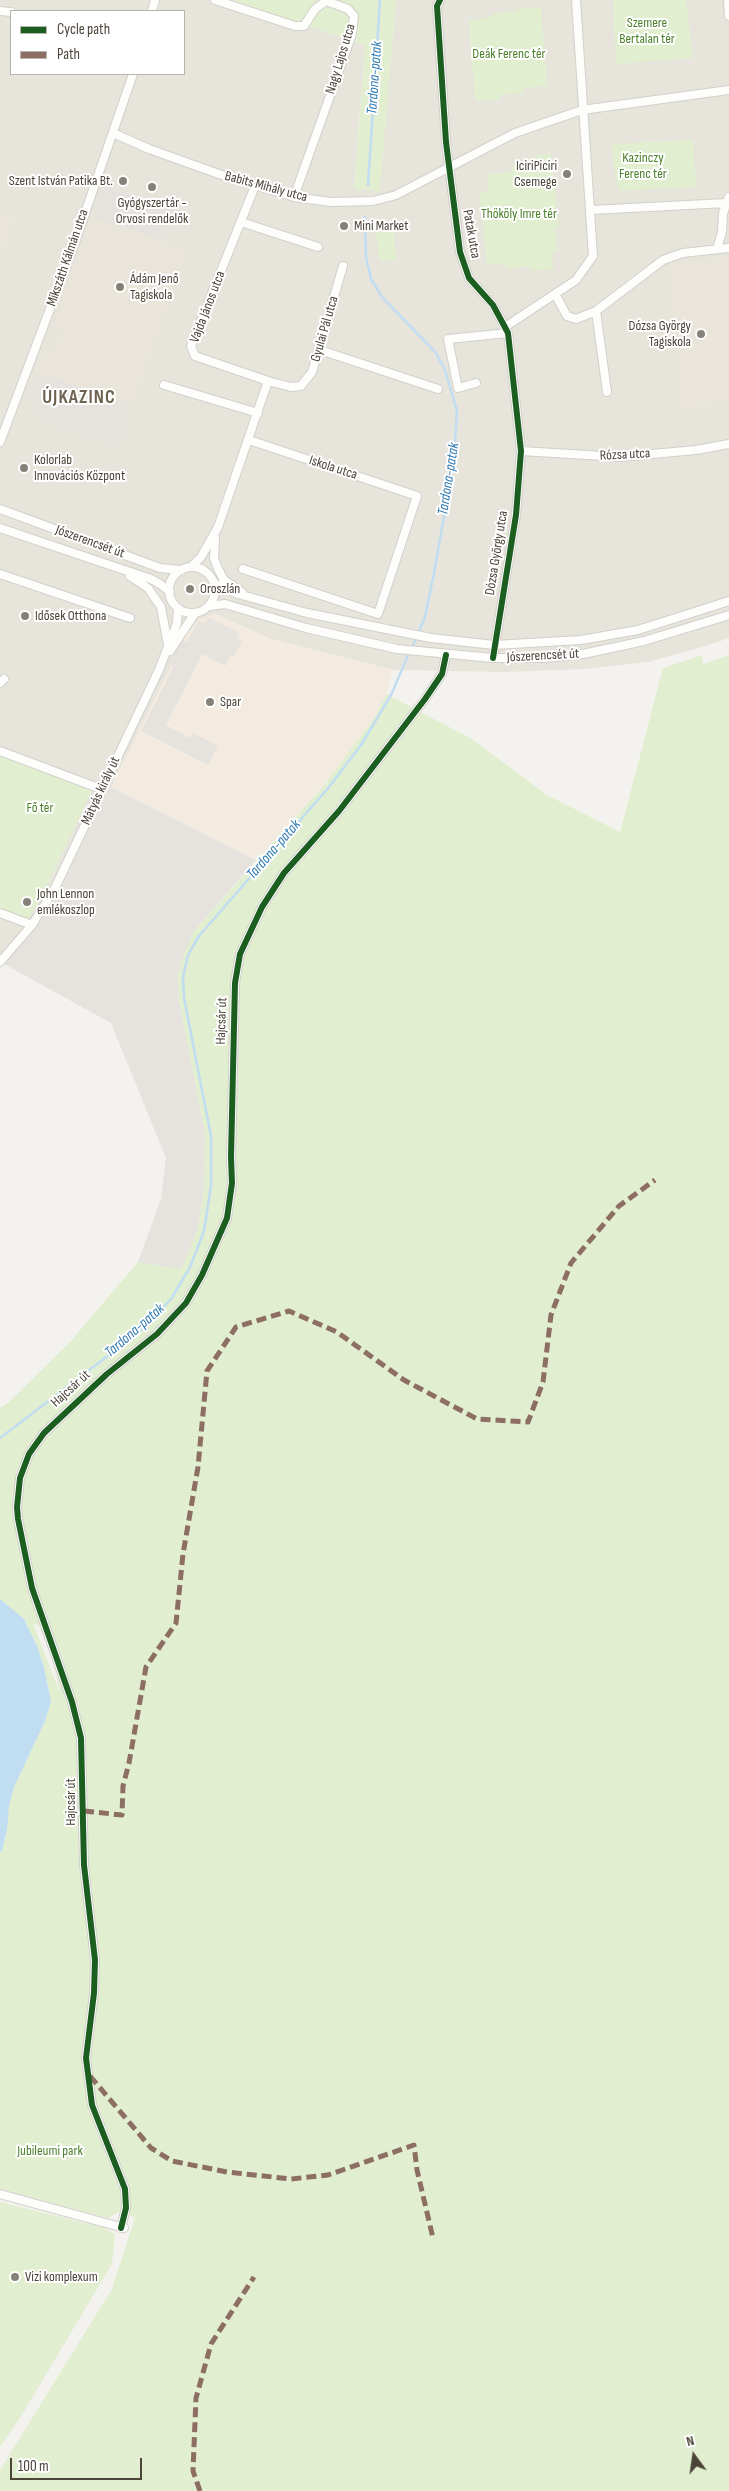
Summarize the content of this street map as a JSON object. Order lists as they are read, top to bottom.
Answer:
{
  "streets": {
    "street": [
      "Nagy Lajos utca",
      "Babits Mihály utca",
      "Patak utca",
      "Mikszáth Kálmán utca",
      "Vajda János utca",
      "Gyulai Pál utca",
      "Rózsa utca",
      "Iskola utca",
      "Jószerencsét út",
      "Dózsa György utca",
      "Mátyás király út",
      "Hajcsár út"
    ]
  },
  "crossings": [
    ["Nagy Lajos utca", "Babits Mihály utca"],
    ["Babits Mihály utca", "Patak utca"],
    ["Babits Mihály utca", "Mikszáth Kálmán utca"],
    ["Babits Mihály utca", "Vajda János utca"],
    ["Patak utca", "Rózsa utca"],
    ["Patak utca", "Dózsa György utca"],
    ["Vajda János utca", "Gyulai Pál utca"],
    ["Rózsa utca", "Dózsa György utca"],
    ["Jószerencsét út", "Dózsa György utca"],
    ["Jószerencsét út", "Mátyás király út"],
    ["Jószerencsét út", "Hajcsár út"]
  ],
  "districts": ["ÚJKAZINC"],
  "water": ["Tardona-patak"],
  "parks": [
    "Szemere Bertalan tér",
    "Deák Ferenc tér",
    "Kazinczy Ferenc tér",
    "Thököly Imre tér",
    "Fő tér",
    "Jubileumi park"
  ],
  "places": [
    "IciriPiciri Csemege",
    "Szent István Patika Bt.",
    "Gyógyszertár - Orvosi rendelők",
    "Mini Market",
    "Ádám Jenő Tagiskola",
    "Dózsa György Tagiskola",
    "Kolorlab Innovációs Központ",
    "Oroszlán",
    "Idősek Otthona",
    "Spar",
    "John Lennon emlékoszlop",
    "Vizi komplexum"
  ],
  "legend": ["Cycle path", "Path"],
  "scale_bar": "100 m",
  "north": "top"
}
